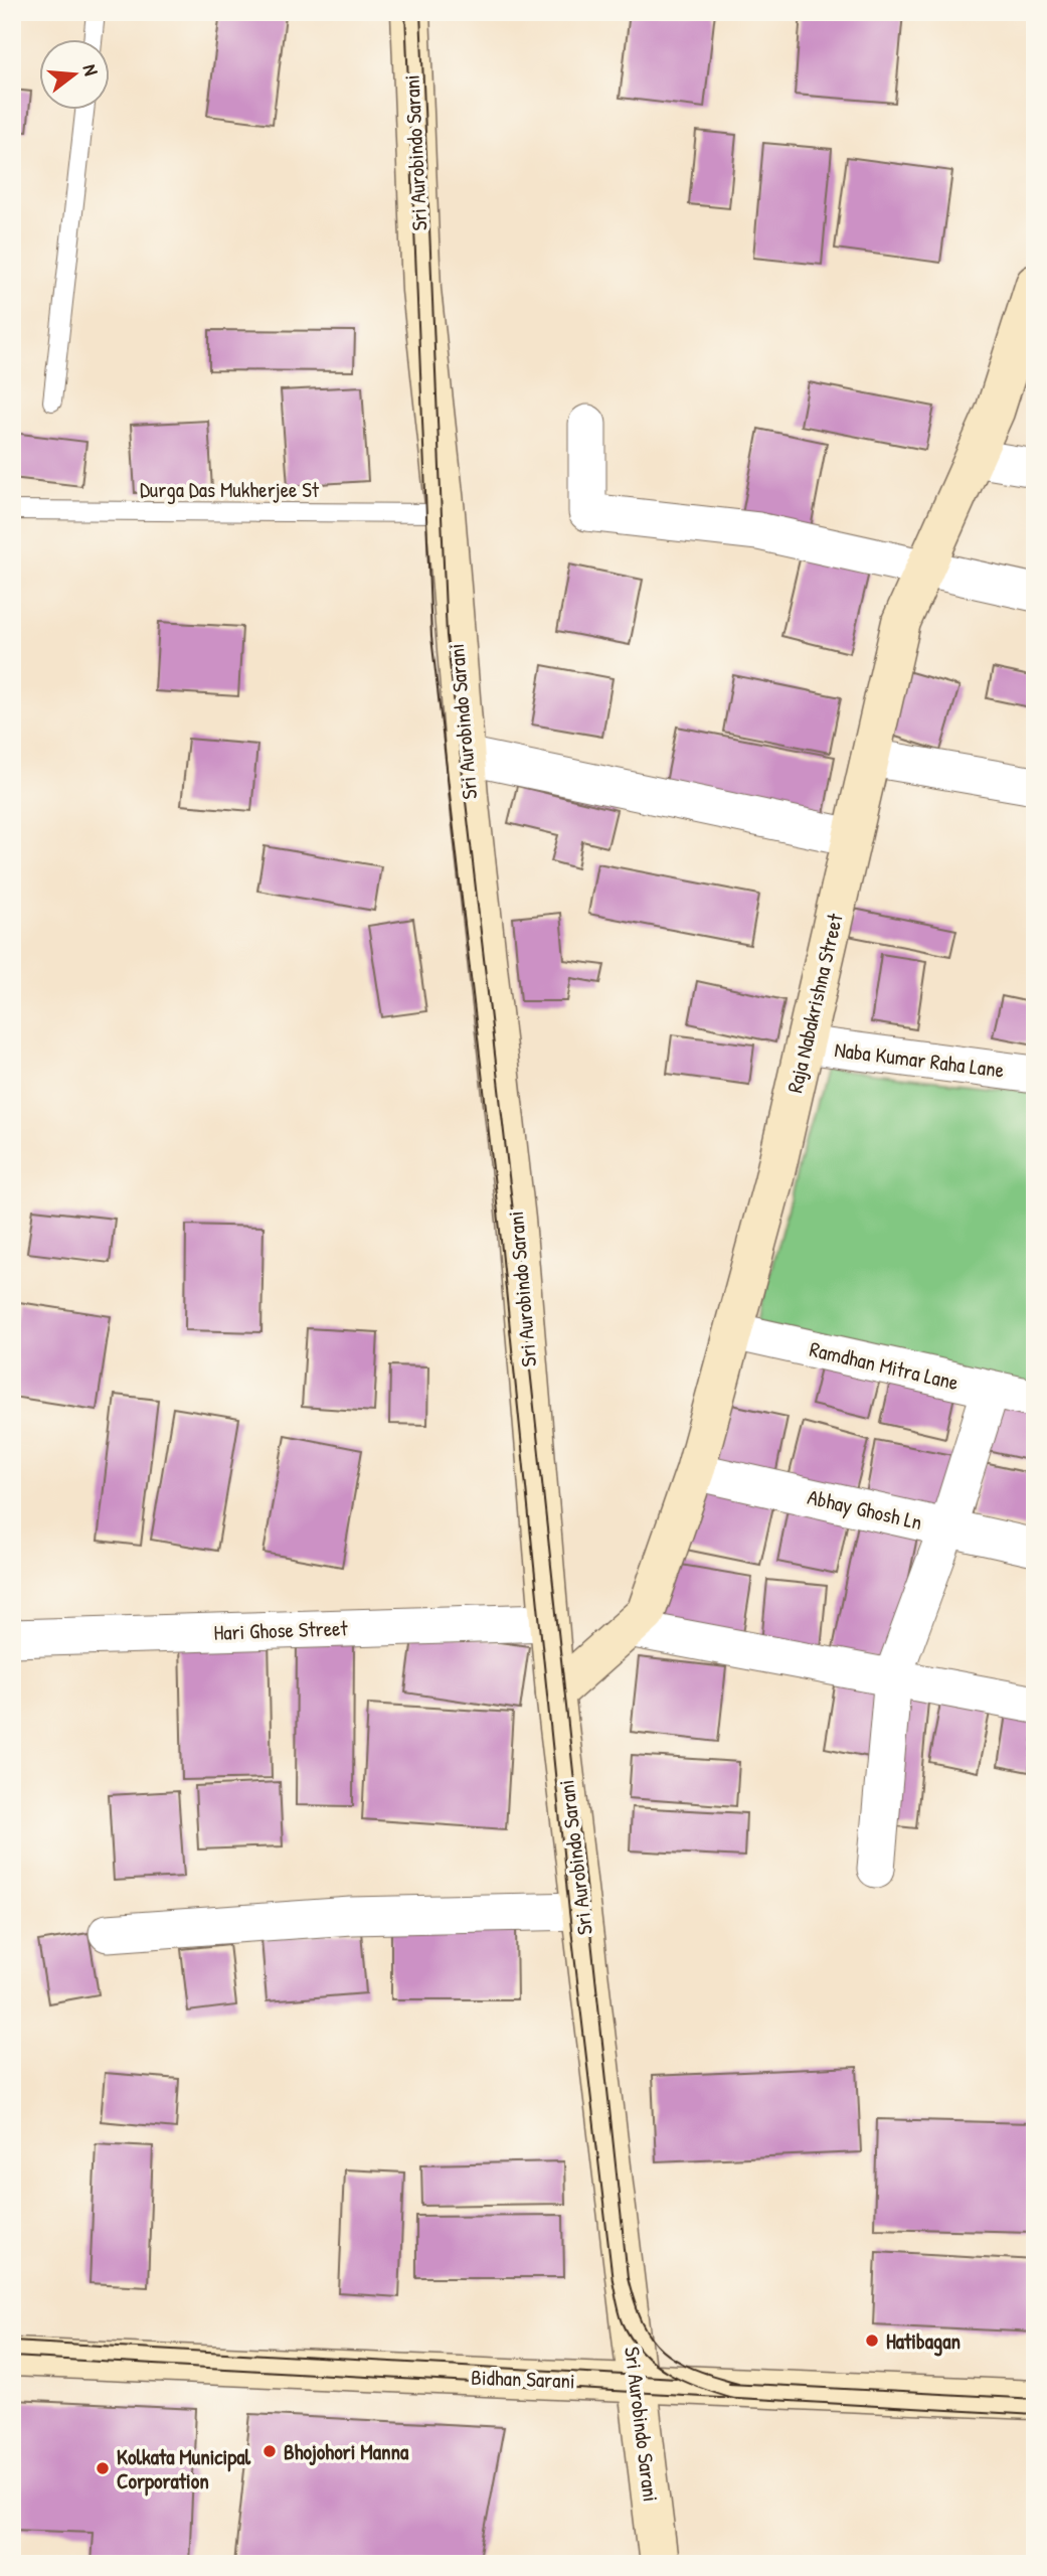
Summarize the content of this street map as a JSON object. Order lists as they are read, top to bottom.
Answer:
{
  "streets": {
    "main road": ["Sri Aurobindo Sarani", "Raja Nabakrishna Street", "Bidhan Sarani"],
    "street": [
      "Naba Kumar Raha Lane",
      "Ramdhan Mitra Lane",
      "Abhay Ghosh Ln",
      "Hari Ghose Street"
    ],
    "lane": ["Durga Das Mukherjee St"]
  },
  "crossings": [
    ["Sri Aurobindo Sarani", "Durga Das Mukherjee St"],
    ["Sri Aurobindo Sarani", "Raja Nabakrishna Street"],
    ["Sri Aurobindo Sarani", "Hari Ghose Street"],
    ["Sri Aurobindo Sarani", "Bidhan Sarani"],
    ["Raja Nabakrishna Street", "Naba Kumar Raha Lane"],
    ["Raja Nabakrishna Street", "Ramdhan Mitra Lane"],
    ["Raja Nabakrishna Street", "Abhay Ghosh Ln"]
  ],
  "places": ["Hatibagan", "Bhojohori Manna", "Kolkata Municipal Corporation"],
  "north": "right"
}
